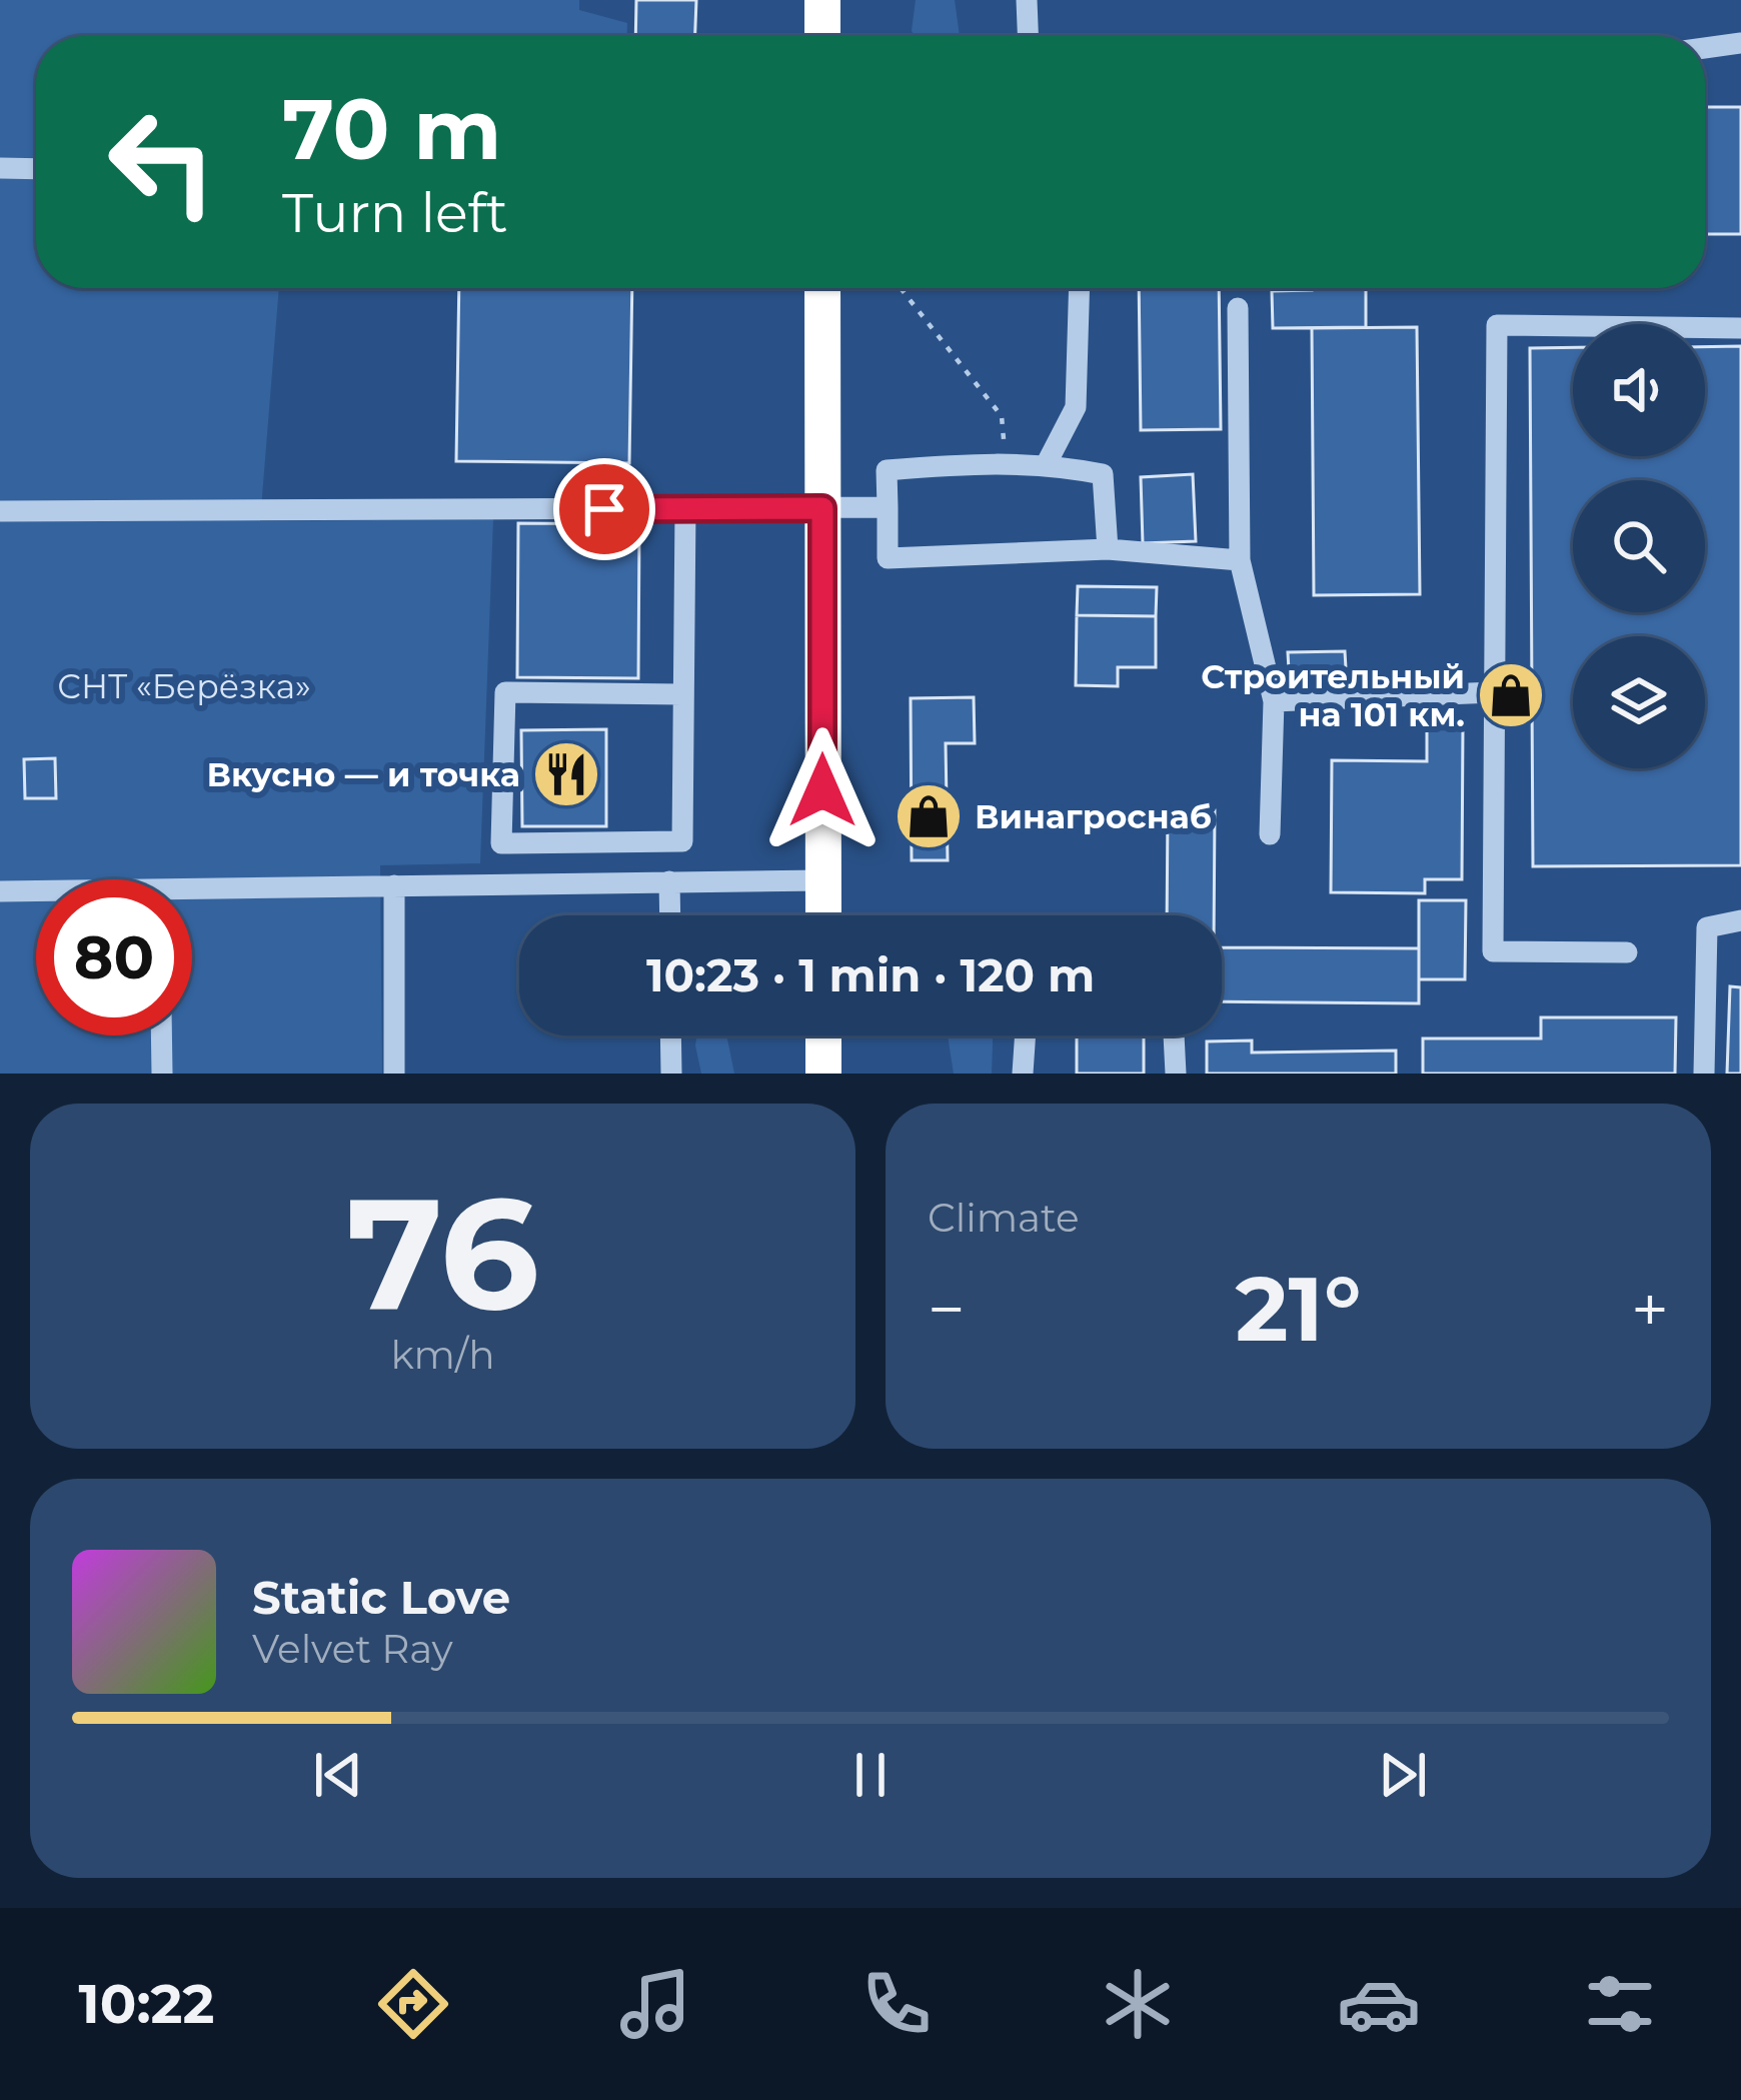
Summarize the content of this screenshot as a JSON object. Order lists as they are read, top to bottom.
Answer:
{
  "parks": ["СНТ «Берёзка»"],
  "places": {
    "shop": ["Строительный на 101 км.", "Винагроснаб"],
    "restaurant": ["Вкусно — и точка"]
  },
  "page": {
    "turn": ["70 m", "Turn left"],
    "limit": "80",
    "trip": "10:23 · 1 min · 120 m",
    "tile": [
      ["76", "km/h"],
      "Climate"
    ],
    "heat": ["−", "21°", "+"],
    "song": ["Static Love", "Velvet Ray"],
    "tabs": "10:22"
  }
}
